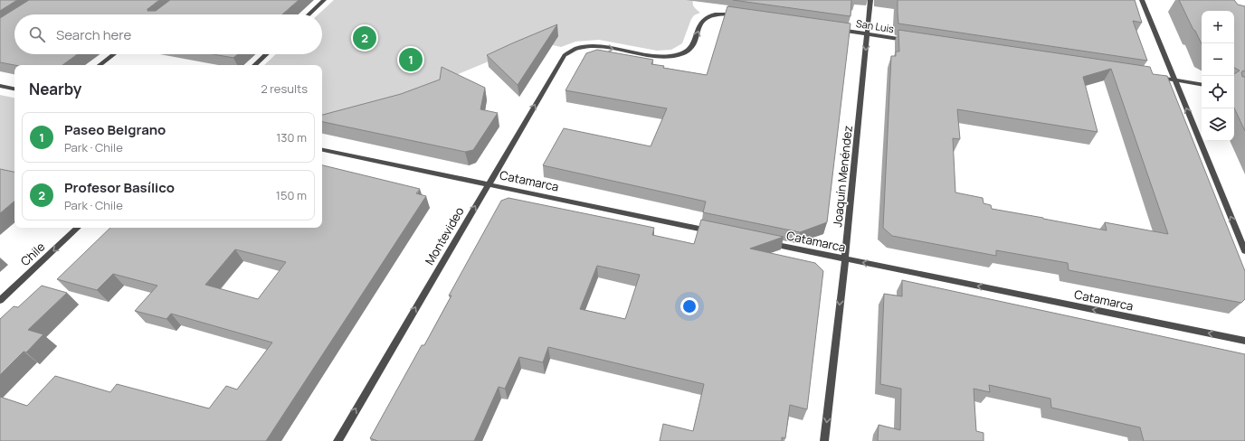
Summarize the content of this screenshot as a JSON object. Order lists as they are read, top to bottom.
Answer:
{
  "streets": {
    "street": [
      "San Luis",
      "Joaquín Menéndez",
      "Catamarca",
      "Montevideo",
      "Chile"
    ]
  },
  "crossings": [
    ["San Luis", "Joaquín Menéndez"],
    ["Joaquín Menéndez", "Catamarca"],
    ["Catamarca", "Montevideo"]
  ],
  "one_way": [
    "Joaquín Menéndez",
    "Catamarca",
    "Montevideo",
    "Chile"
  ],
  "page": {
    "map_buttons": ["+", "−"],
    "search": "Search here",
    "pins": ["2", "1"],
    "heading": ["Nearby", "2 results"],
    "list": [
      {
        "mark": "1",
        "name": "Paseo Belgrano",
        "note": "Park · Chile",
        "value": "130 m"
      },
      {
        "mark": "2",
        "name": "Profesor Basílico",
        "note": "Park · Chile",
        "value": "150 m"
      }
    ]
  }
}
